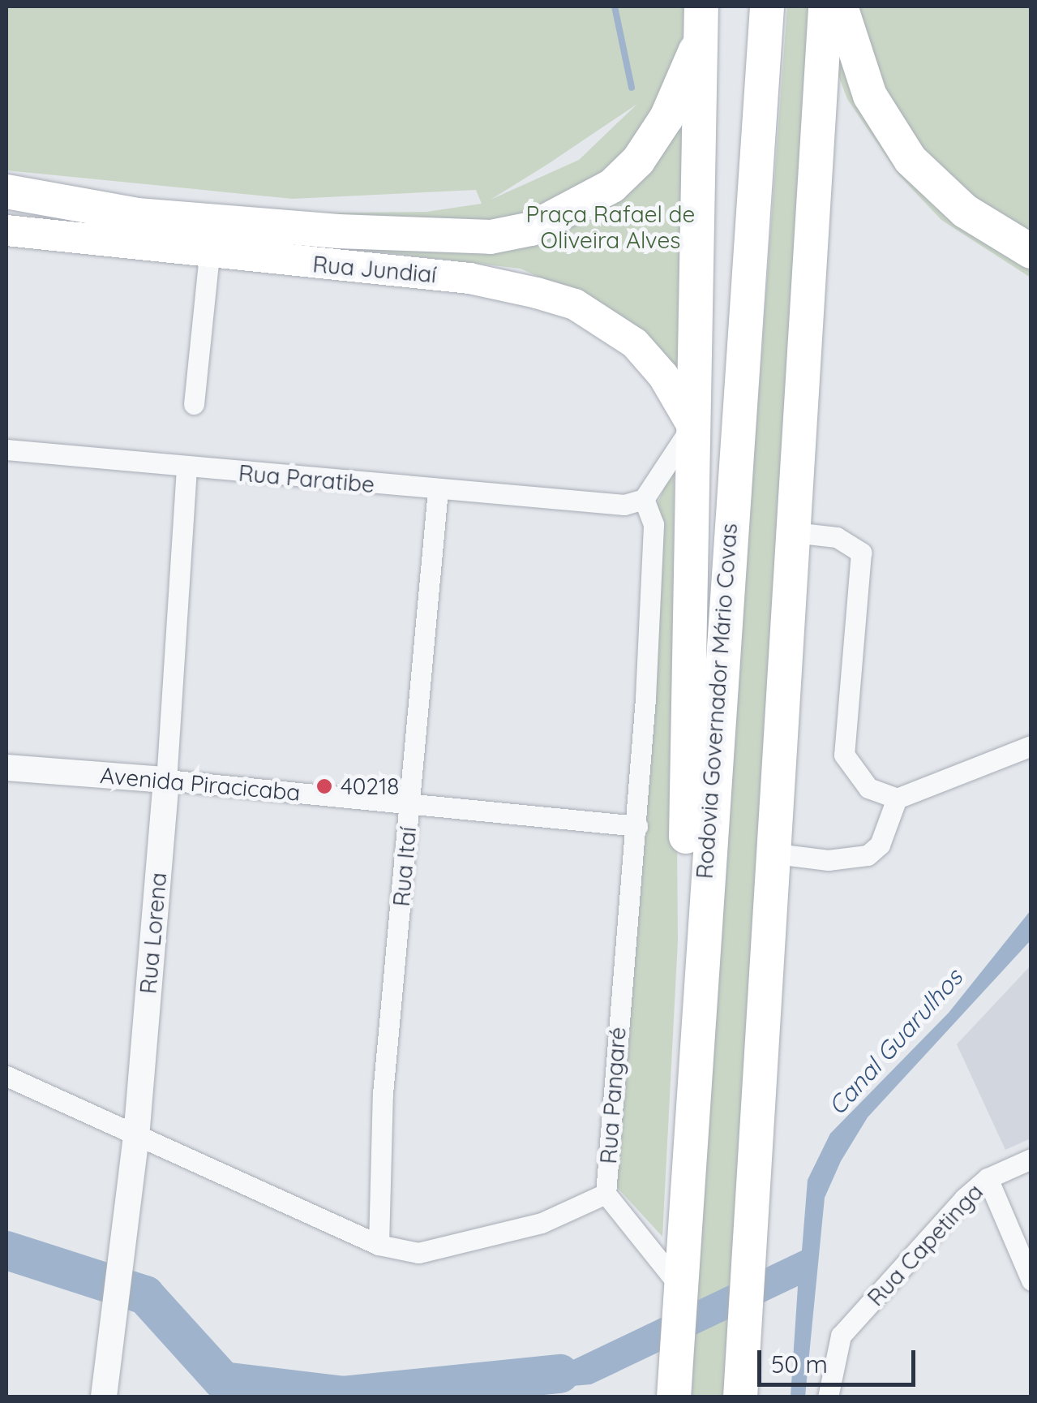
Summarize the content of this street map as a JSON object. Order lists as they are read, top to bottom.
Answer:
{
  "streets": {
    "highway": ["Rodovia Governador Mário Covas"],
    "main road": ["Rua Jundiaí"],
    "street": [
      "Rua Paratibe",
      "Avenida Piracicaba",
      "Rua Itaí",
      "Rua Lorena",
      "Rua Pangaré",
      "Rua Capetinga"
    ]
  },
  "crossings": [
    ["Rua Paratibe", "Rua Itaí"],
    ["Rua Paratibe", "Rua Lorena"],
    ["Rua Paratibe", "Rua Pangaré"],
    ["Avenida Piracicaba", "Rua Itaí"],
    ["Avenida Piracicaba", "Rua Lorena"],
    ["Avenida Piracicaba", "Rua Pangaré"],
    ["Rua Itaí", "Rua Pangaré"],
    ["Rua Lorena", "Rua Pangaré"]
  ],
  "water": ["Canal Guarulhos"],
  "parks": ["Praça Rafael de Oliveira Alves"],
  "places": ["40218"],
  "scale_bar": "50 m"
}
